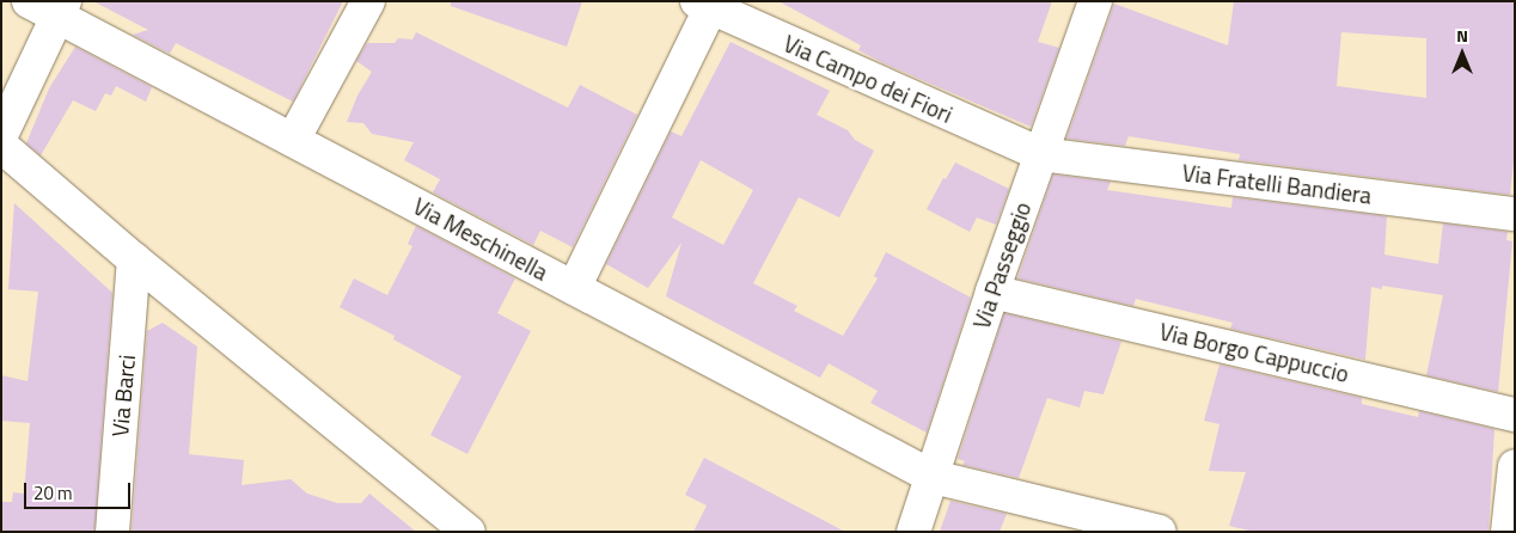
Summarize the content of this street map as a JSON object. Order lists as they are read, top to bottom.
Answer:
{
  "streets": {
    "street": [
      "Via Campo dei Fiori",
      "Via Fratelli Bandiera",
      "Via Meschinella",
      "Via Passeggio",
      "Via Borgo Cappuccio",
      "Via Barci"
    ]
  },
  "crossings": [
    ["Via Campo dei Fiori", "Via Fratelli Bandiera"],
    ["Via Campo dei Fiori", "Via Passeggio"],
    ["Via Fratelli Bandiera", "Via Passeggio"],
    ["Via Meschinella", "Via Passeggio"],
    ["Via Passeggio", "Via Borgo Cappuccio"]
  ],
  "scale_bar": "20 m",
  "north": "top"
}
